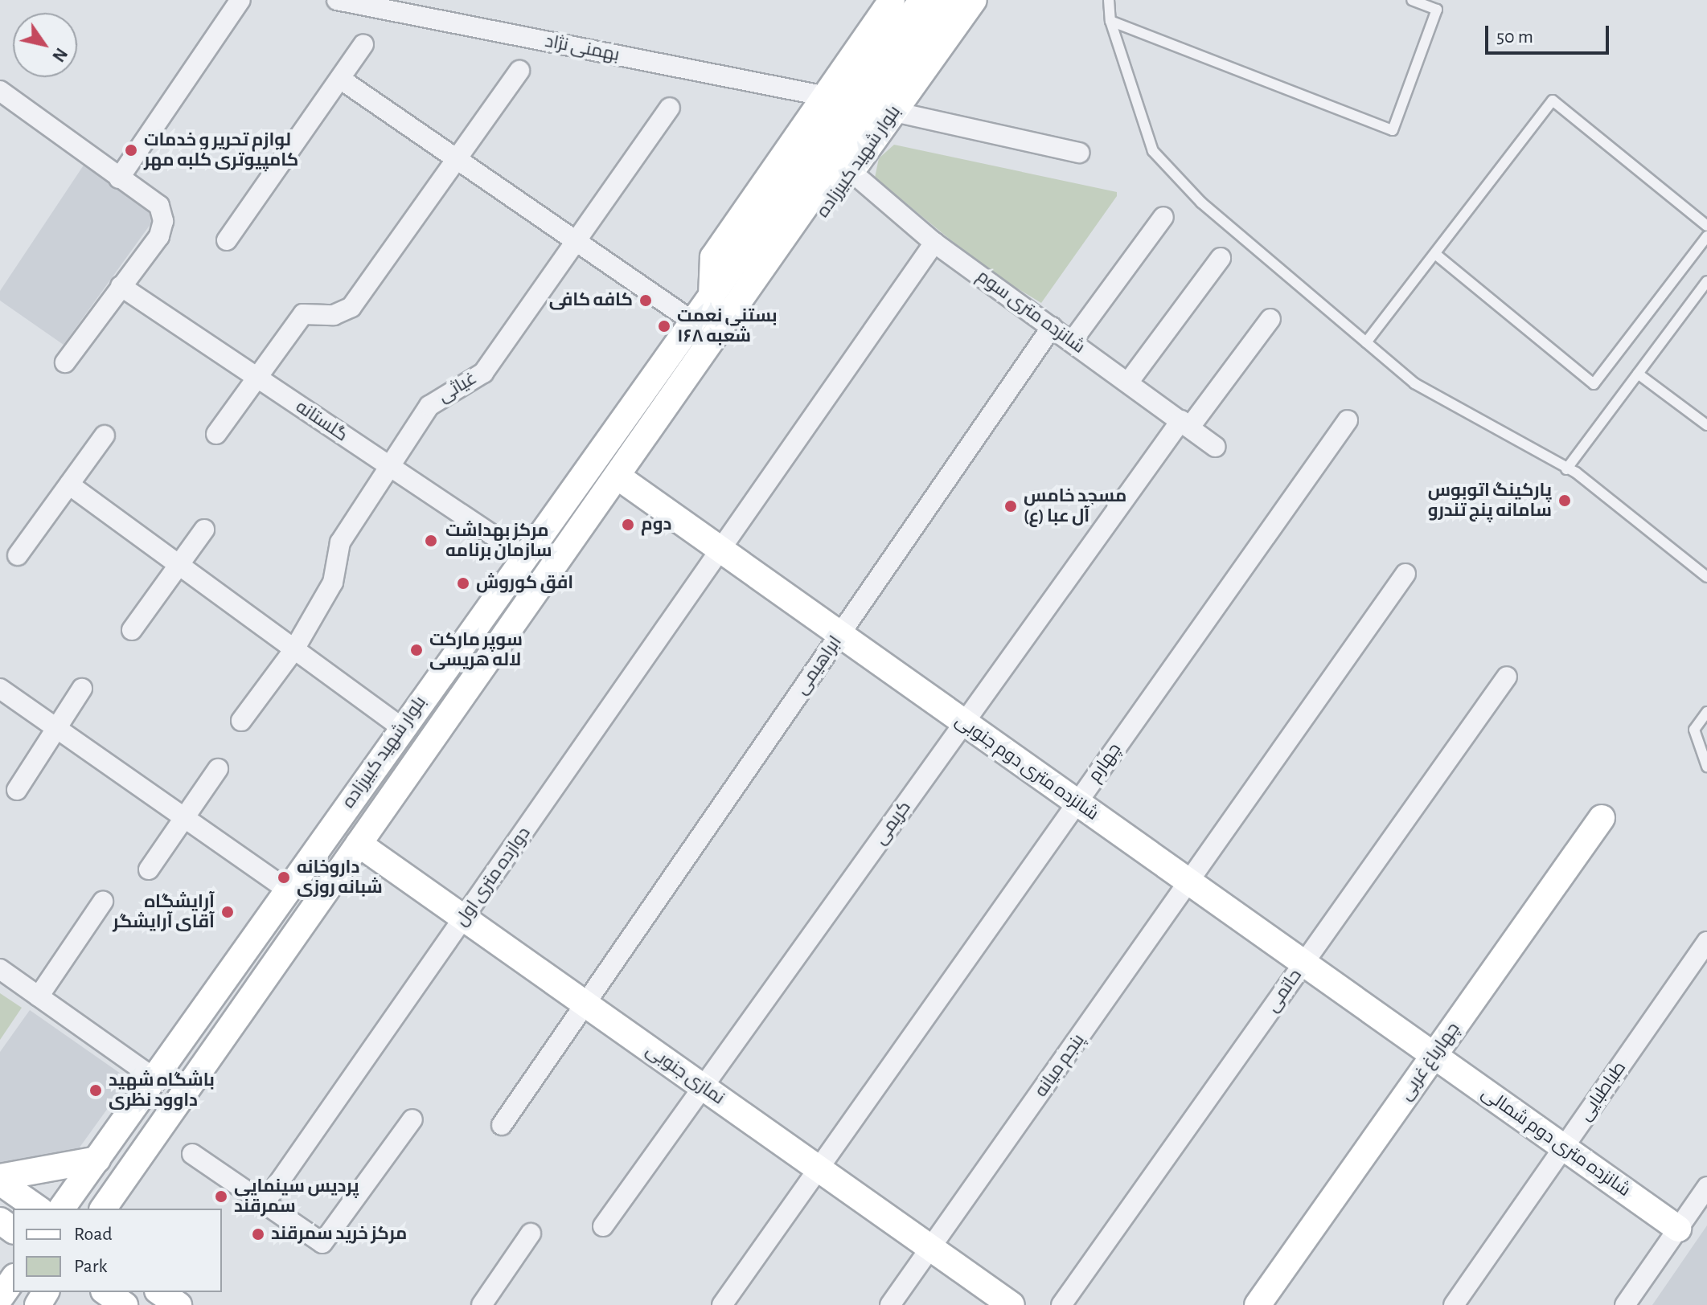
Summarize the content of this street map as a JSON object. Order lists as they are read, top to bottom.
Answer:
{
  "streets": {
    "main road": [
      "بلوار شهید کبیرزاده",
      "شانزده متری دوم جنوبی",
      "چهارباغ غربی",
      "نمازی جنوبی",
      "شانزده متری دوم شمالی"
    ],
    "street": [
      "بهمنی نژاد",
      "شانزده متری سوم",
      "غیاثی",
      "گلستانه",
      "ابراهیمی",
      "چهارم",
      "کریمی",
      "دوازده متری اول",
      "حاتمی",
      "پنجم میانه",
      "طباطبایی"
    ]
  },
  "crossings": [
    ["بلوار شهید کبیرزاده", "شانزده متری سوم"],
    ["بلوار شهید کبیرزاده", "گلستانه"],
    ["بلوار شهید کبیرزاده", "شانزده متری دوم جنوبی"],
    ["بلوار شهید کبیرزاده", "نمازی جنوبی"],
    ["شانزده متری سوم", "ابراهیمی"],
    ["شانزده متری سوم", "کریمی"],
    ["شانزده متری سوم", "دوازده متری اول"],
    ["غیاثی", "گلستانه"],
    ["ابراهیمی", "شانزده متری دوم جنوبی"],
    ["ابراهیمی", "نمازی جنوبی"],
    ["چهارم", "شانزده متری دوم جنوبی"],
    ["چهارم", "نمازی جنوبی"],
    ["شانزده متری دوم جنوبی", "کریمی"],
    ["شانزده متری دوم جنوبی", "دوازده متری اول"],
    ["شانزده متری دوم جنوبی", "حاتمی"],
    ["شانزده متری دوم جنوبی", "چهارباغ غربی"],
    ["شانزده متری دوم جنوبی", "پنجم میانه"],
    ["شانزده متری دوم جنوبی", "شانزده متری دوم شمالی"],
    ["کریمی", "نمازی جنوبی"],
    ["دوازده متری اول", "نمازی جنوبی"],
    ["چهارباغ غربی", "شانزده متری دوم شمالی"],
    ["پنجم میانه", "نمازی جنوبی"],
    ["طباطبایی", "شانزده متری دوم شمالی"]
  ],
  "places": [
    "لوازم تحریر و خدمات کامپیوتری کلبه مهر",
    "کافه کافی",
    "بستنی نعمت شعبه ۱۶۸",
    "پارکینگ اتوبوس سامانه پنج تندرو",
    "مسجد خامس آل عبا (ع)",
    "دوم",
    "مرکز بهداشت سازمان برنامه",
    "افق کوروش",
    "سوپر مارکت لاله هریسی",
    "داروخانه شبانه روزی",
    "آرایشگاه آقای آرایشگر",
    "باشگاه شهید داوود نظری",
    "پردیس سینمایی سمرقند",
    "مرکز خرید سمرقند"
  ],
  "legend": ["Road", "Park"],
  "scale_bar": "50 m",
  "north": "bottom right"
}
